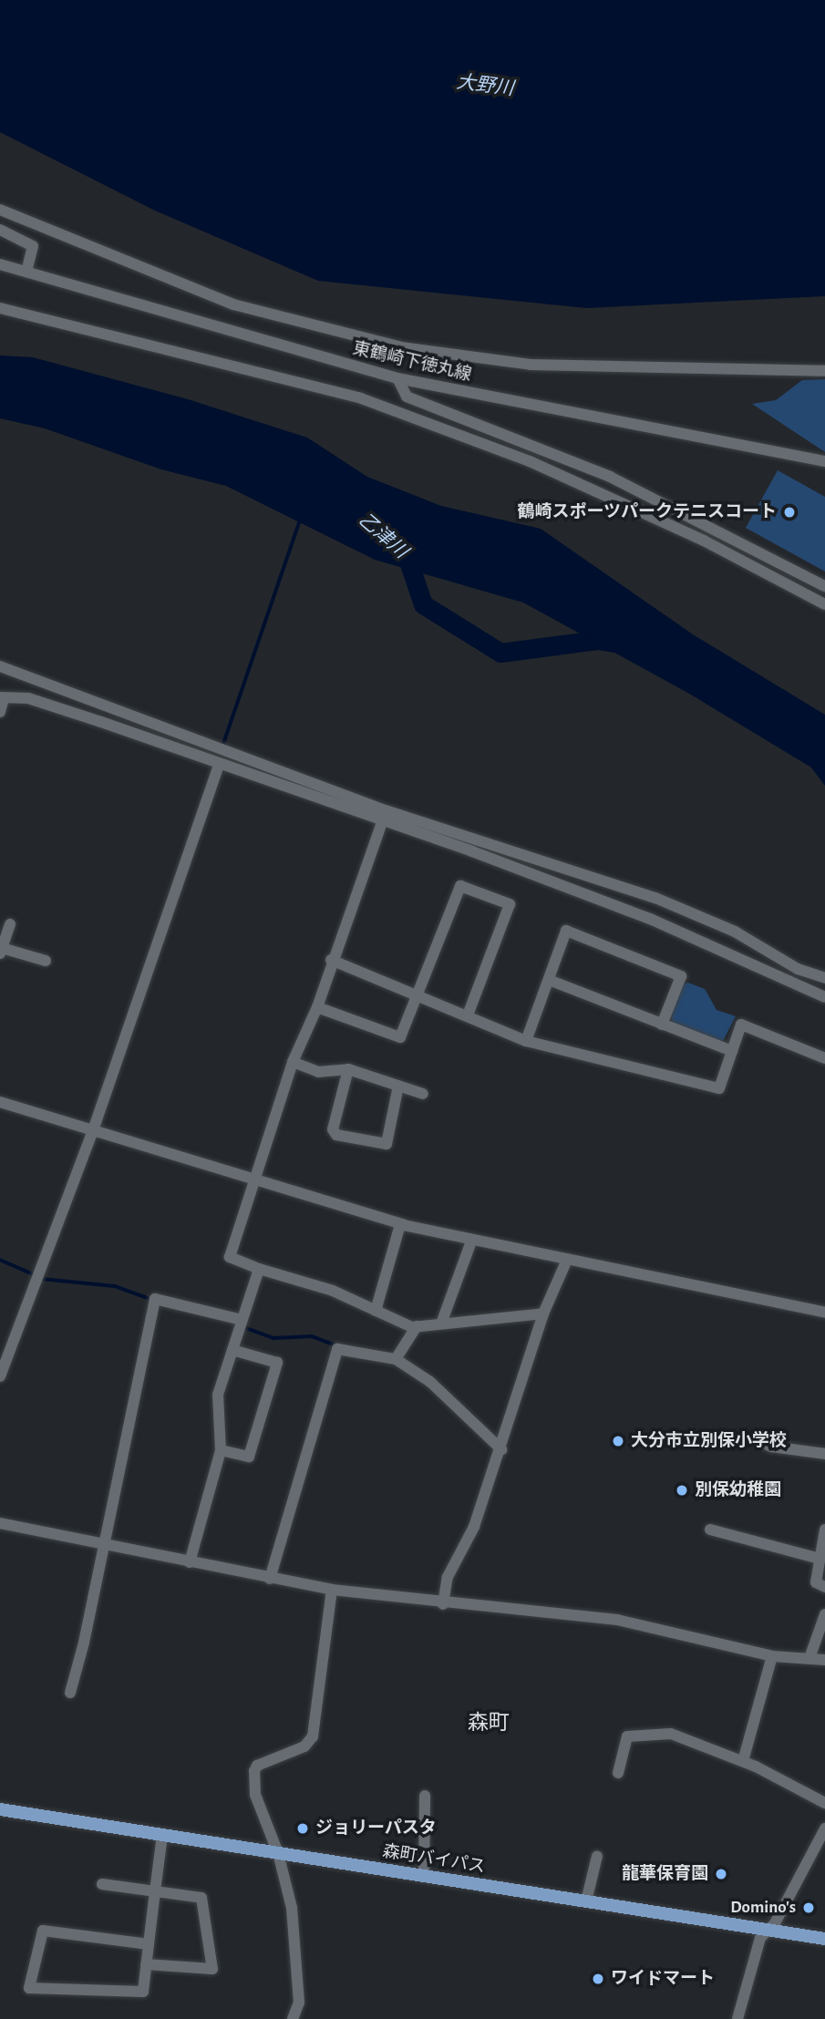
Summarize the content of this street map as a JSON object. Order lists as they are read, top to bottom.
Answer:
{
  "streets": {
    "main road": ["森町バイパス"],
    "street": ["東鶴崎下徳丸線"]
  },
  "districts": ["森町"],
  "water": ["大野川", "乙津川"],
  "places": [
    "鶴崎スポーツパークテニスコート",
    "大分市立別保小学校",
    "別保幼稚園",
    "ジョリーパスタ",
    "龍華保育園",
    "Domino's",
    "ワイドマート"
  ]
}
